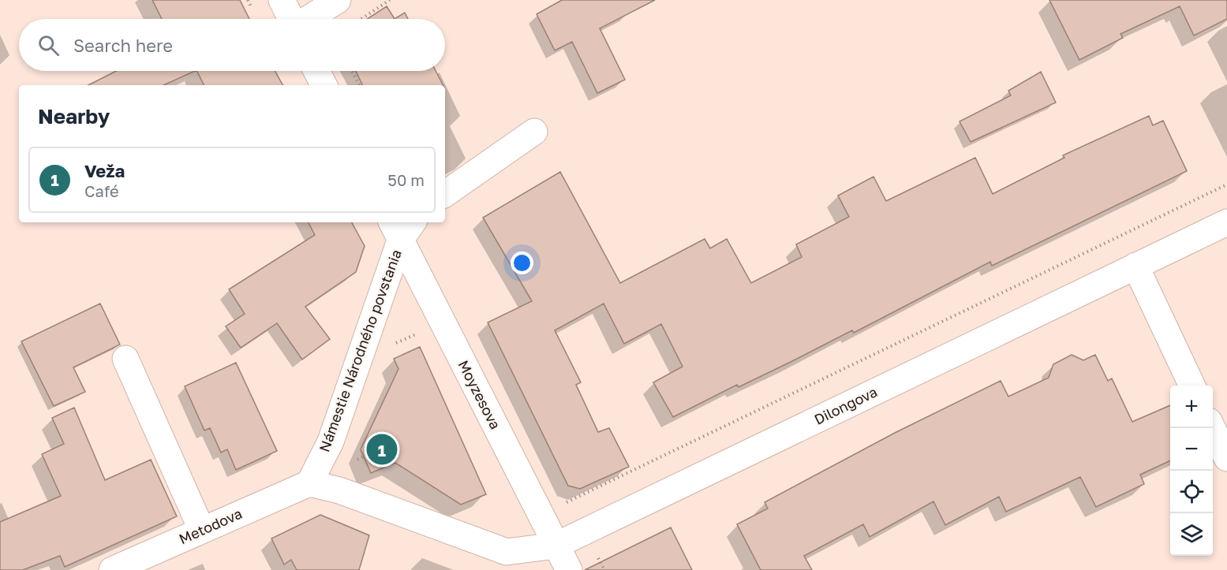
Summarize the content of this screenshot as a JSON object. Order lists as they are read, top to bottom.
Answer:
{
  "streets": {
    "street": [
      "Námestie Národného povstania",
      "Moyzesova",
      "Dilongova",
      "Metodova"
    ]
  },
  "crossings": [
    ["Námestie Národného povstania", "Moyzesova"],
    ["Námestie Národného povstania", "Metodova"],
    ["Moyzesova", "Dilongova"]
  ],
  "page": {
    "search": "Search here",
    "heading": "Nearby",
    "list": [
      {
        "mark": "1",
        "name": "Veža",
        "note": "Café",
        "value": "50 m"
      }
    ],
    "map_buttons": ["+", "−"],
    "pins": "1"
  }
}
